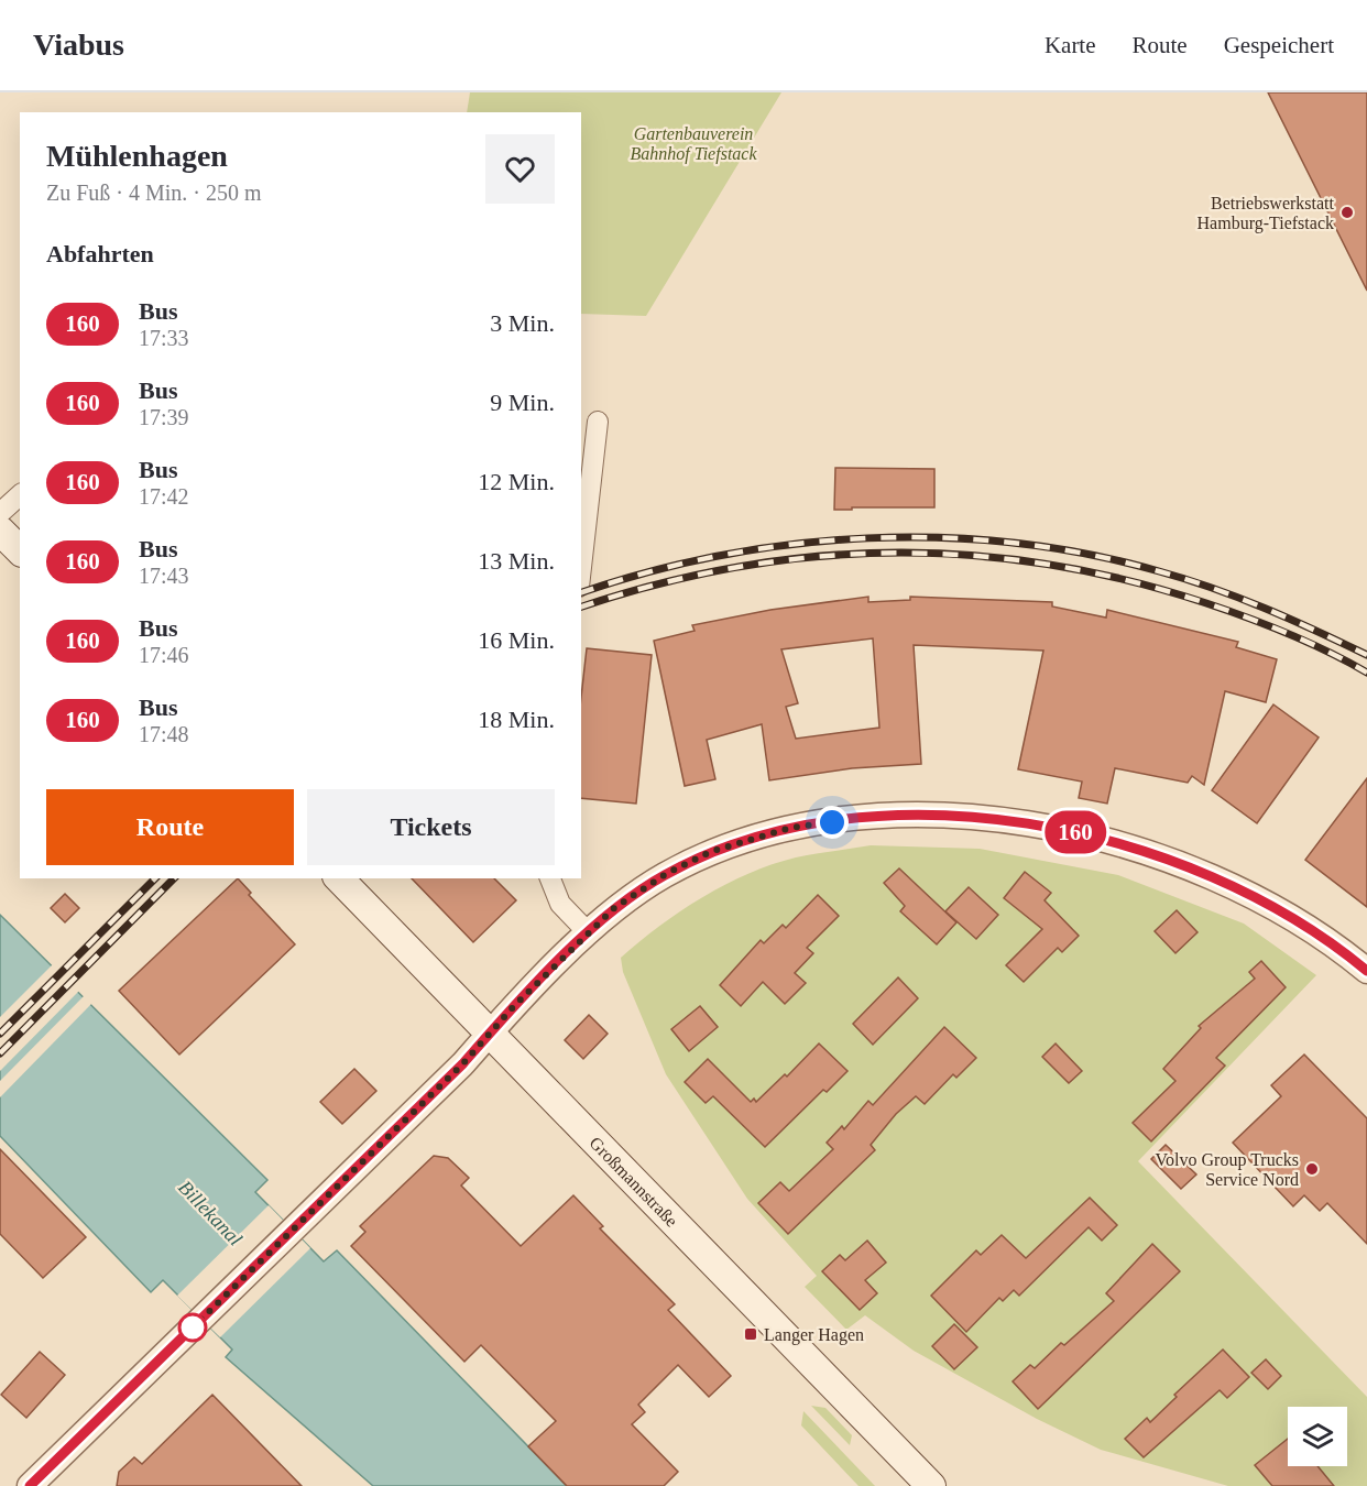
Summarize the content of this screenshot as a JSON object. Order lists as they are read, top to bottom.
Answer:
{
  "streets": {
    "main road": ["Großmannstraße"]
  },
  "water": ["Billekanal"],
  "parks": ["Gartenbauverein Bahnhof Tiefstack"],
  "places": {
    "other": ["Betriebswerkstatt Hamburg-Tiefstack", "Volvo Group Trucks Service Nord"],
    "transit": ["Langer Hagen"]
  },
  "lines": ["bus line 160"],
  "page": {
    "header": "Viabus",
    "nav": ["Karte", "Route", "Gespeichert"],
    "on_map": "160",
    "heading": [
      ["Mühlenhagen", "Zu Fuß · 4 Min. · 250 m"],
      "Abfahrten"
    ],
    "list": [
      {
        "mark": "160",
        "name": "Bus",
        "note": "17:33",
        "value": "3 Min."
      },
      {
        "mark": "160",
        "name": "Bus",
        "note": "17:39",
        "value": "9 Min."
      },
      {
        "mark": "160",
        "name": "Bus",
        "note": "17:42",
        "value": "12 Min."
      },
      {
        "mark": "160",
        "name": "Bus",
        "note": "17:43",
        "value": "13 Min."
      },
      {
        "mark": "160",
        "name": "Bus",
        "note": "17:46",
        "value": "16 Min."
      },
      {
        "mark": "160",
        "name": "Bus",
        "note": "17:48",
        "value": "18 Min."
      }
    ],
    "buttons": ["Route", "Tickets"]
  }
}
